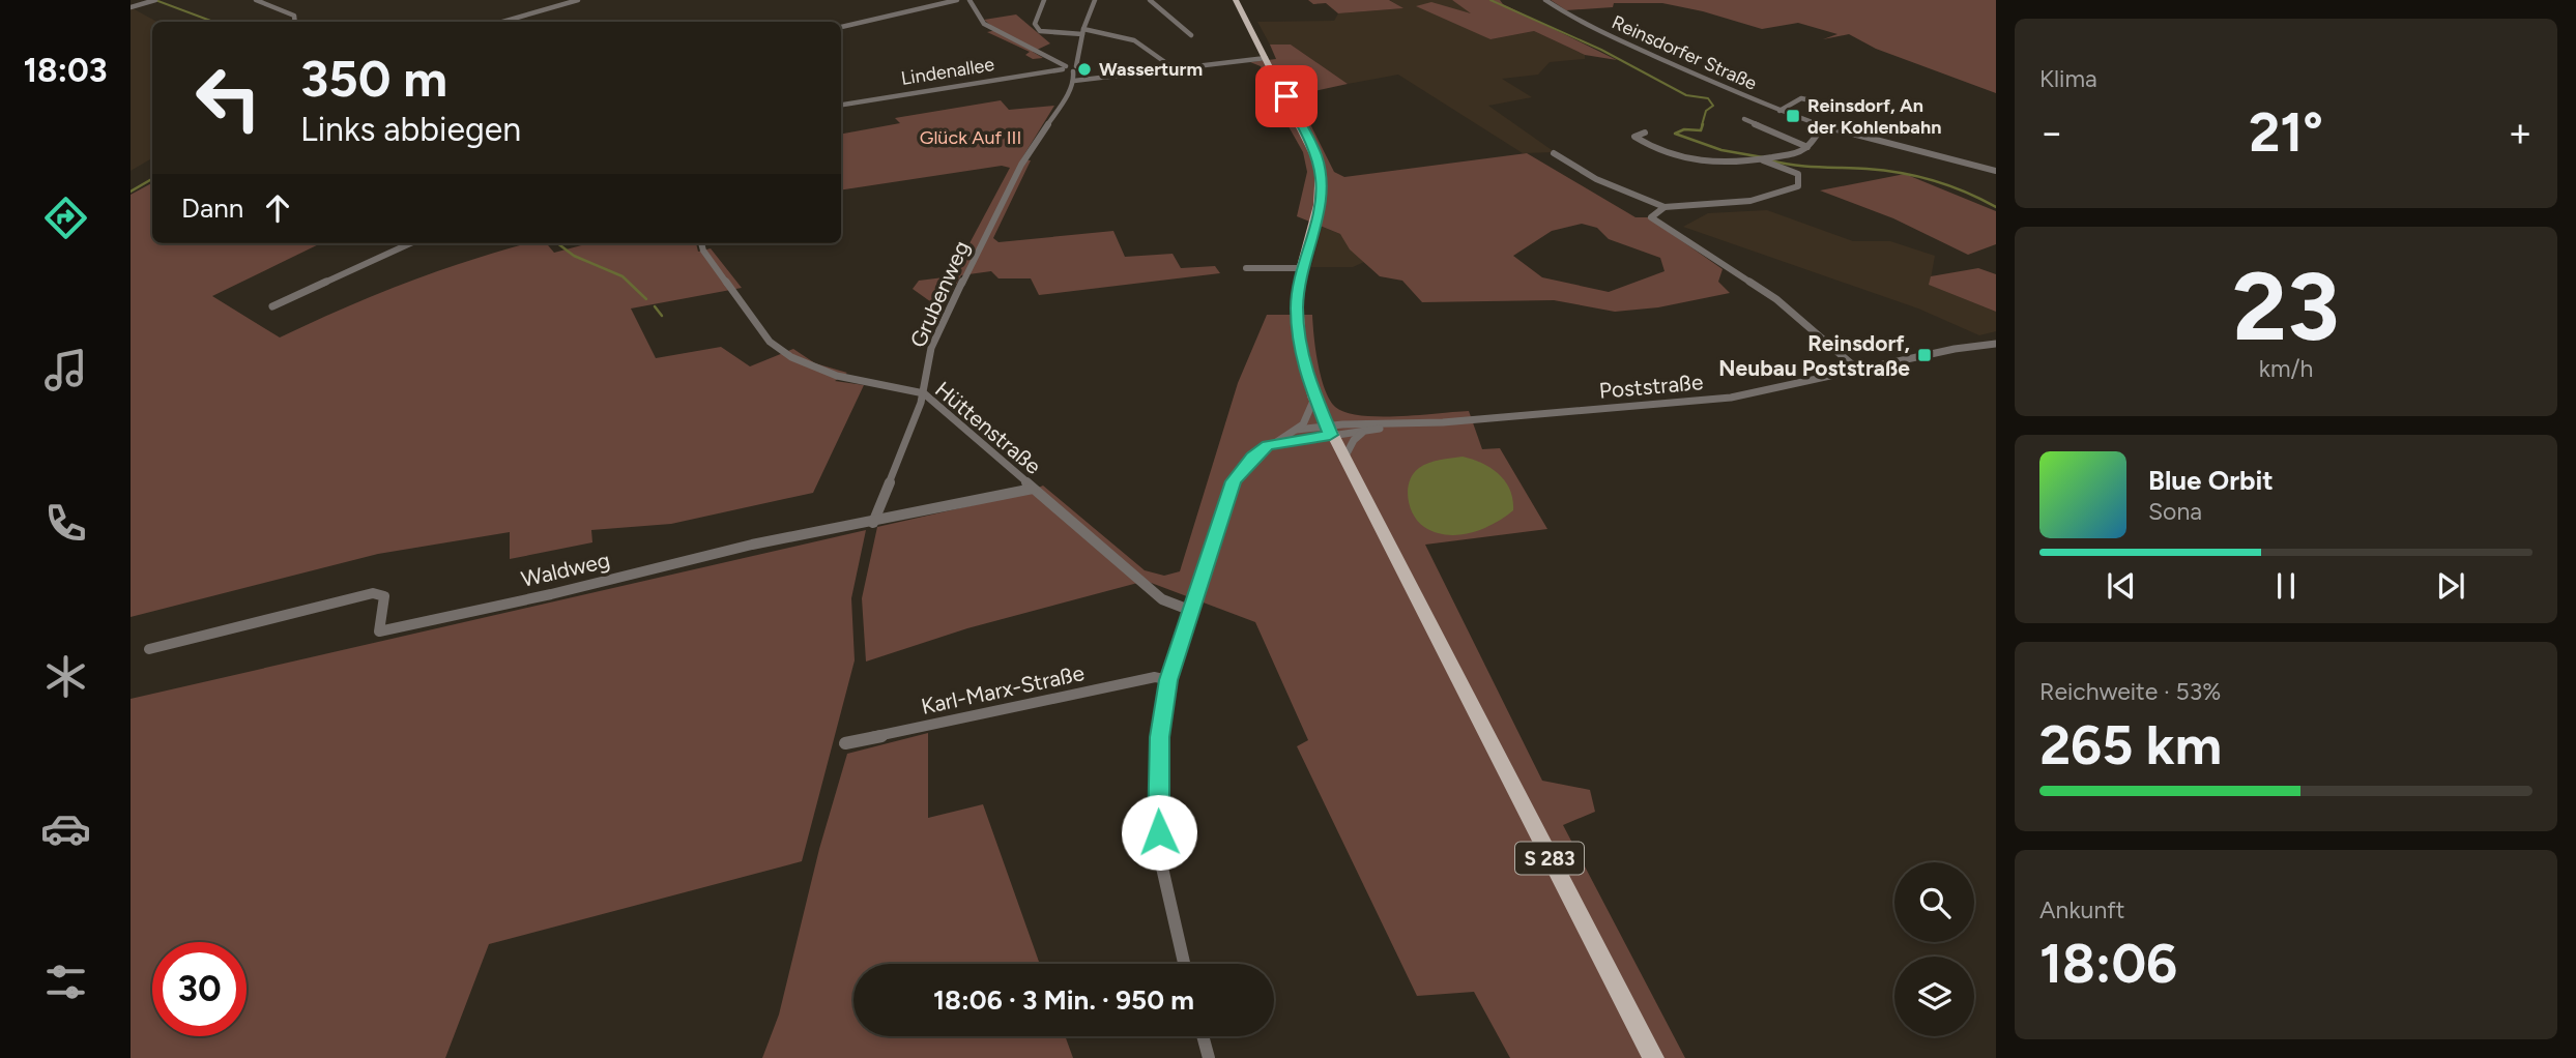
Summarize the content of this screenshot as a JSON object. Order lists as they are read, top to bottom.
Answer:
{
  "streets": {
    "main road": ["S 283"],
    "street": [
      "Reinsdorfer Straße",
      "Lindenallee",
      "Grubenweg",
      "Poststraße",
      "Hüttenstraße",
      "Waldweg",
      "Karl-Marx-Straße"
    ]
  },
  "crossings": [
    ["Grubenweg", "Hüttenstraße"],
    ["Grubenweg", "Waldweg"],
    ["Poststraße", "S 283"],
    ["Hüttenstraße", "Waldweg"]
  ],
  "parks": ["Glück Auf III"],
  "places": {
    "other": ["Wasserturm"],
    "transit": ["Reinsdorf, An der Kohlenbahn", "Reinsdorf, Neubau Poststraße"]
  },
  "page": {
    "tabs": "18:03",
    "tile": [
      "Klima",
      ["23", "km/h"],
      ["Reichweite · 53%", "265 km"],
      ["Ankunft", "18:06"]
    ],
    "turn": ["350 m", "Links abbiegen"],
    "heat": ["−", "21°", "+"],
    "then": "Dann",
    "song": ["Blue Orbit", "Sona"],
    "limit": "30",
    "trip": "18:06 · 3 Min. · 950 m"
  }
}
